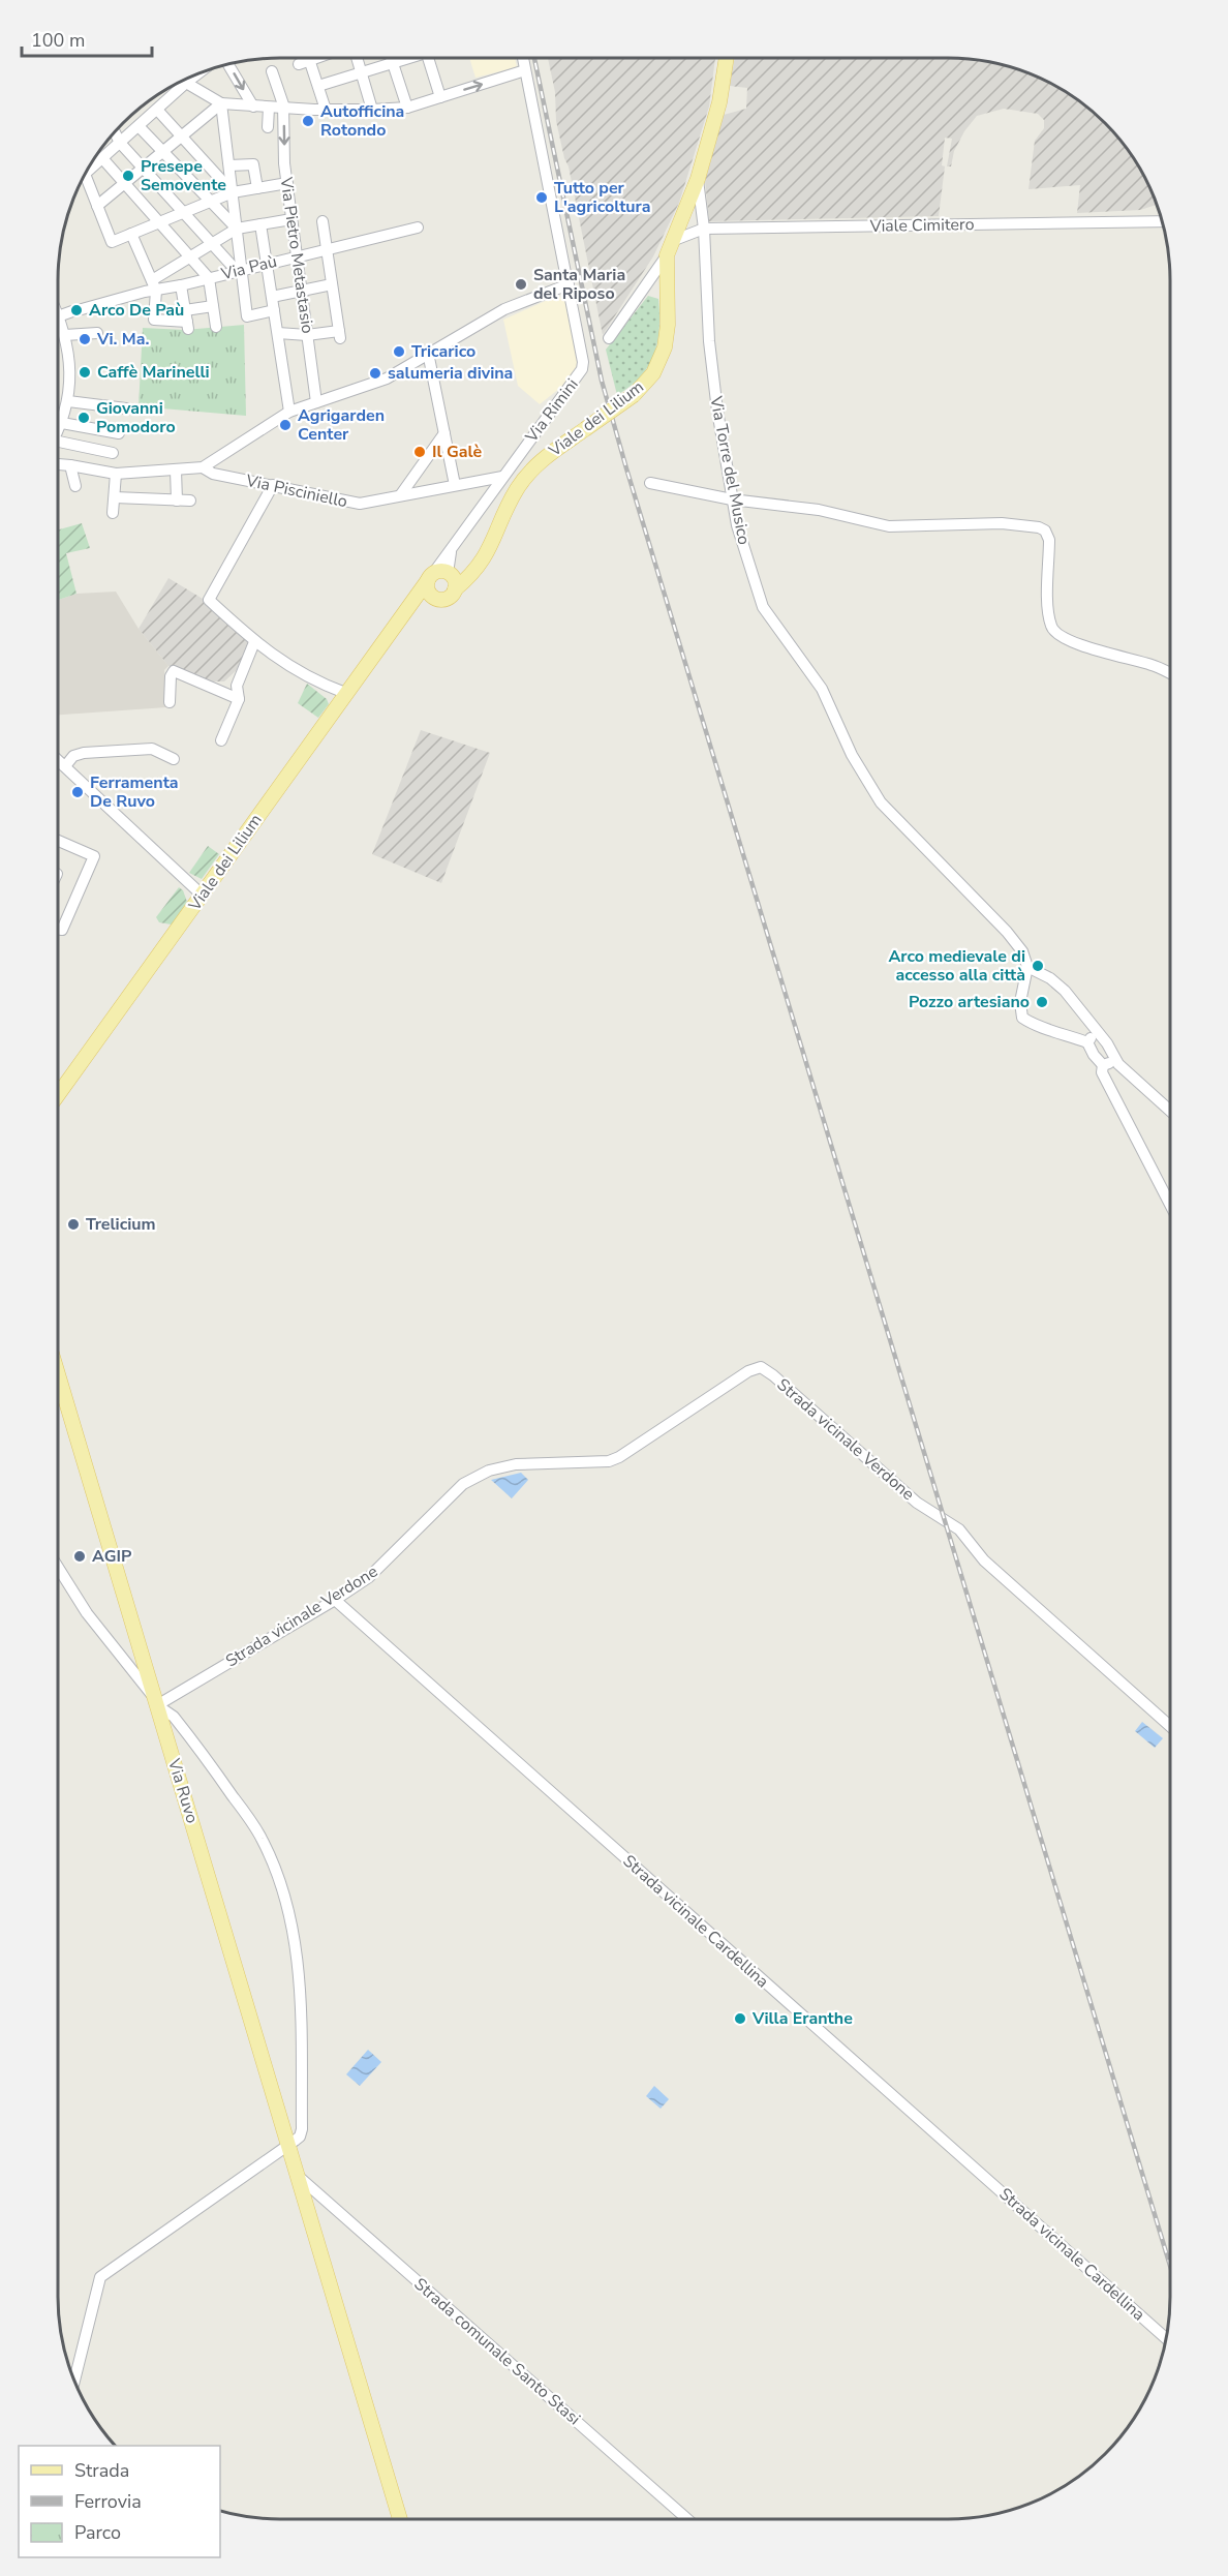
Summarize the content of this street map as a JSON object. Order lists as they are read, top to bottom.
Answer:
{
  "streets": {
    "main road": ["Viale dei Lilium", "Via Ruvo"],
    "street": [
      "Viale Cimitero",
      "Via Pietro Metastasio",
      "Via Paù",
      "Via Rimini",
      "Via Torre del Musico",
      "Via Pisciniello",
      "Strada vicinale Verdone",
      "Strada vicinale Cardellina",
      "Strada comunale Santo Stasi"
    ]
  },
  "crossings": [
    ["Viale Cimitero", "Viale dei Lilium"],
    ["Viale Cimitero", "Via Torre del Musico"],
    ["Via Pietro Metastasio", "Via Paù"],
    ["Via Rimini", "Viale dei Lilium"],
    ["Via Rimini", "Via Pisciniello"],
    ["Viale dei Lilium", "Via Torre del Musico"],
    ["Strada vicinale Verdone", "Via Ruvo"],
    ["Strada vicinale Verdone", "Strada vicinale Cardellina"],
    ["Via Ruvo", "Strada comunale Santo Stasi"]
  ],
  "places": [
    "Autofficina Rotondo",
    "Presepe Semovente",
    "Tutto per L'agricoltura",
    "Santa Maria del Riposo",
    "Arco De Paù",
    "Vi. Ma.",
    "Tricarico",
    "Caffè Marinelli",
    "salumeria divina",
    "Giovanni Pomodoro",
    "Agrigarden Center",
    "Il Galè",
    "Ferramenta De Ruvo",
    "Arco medievale di accesso alla città",
    "Pozzo artesiano",
    "Trelicium",
    "AGIP",
    "Villa Eranthe"
  ],
  "legend": ["Strada", "Ferrovia", "Parco"],
  "scale_bar": "100 m"
}
